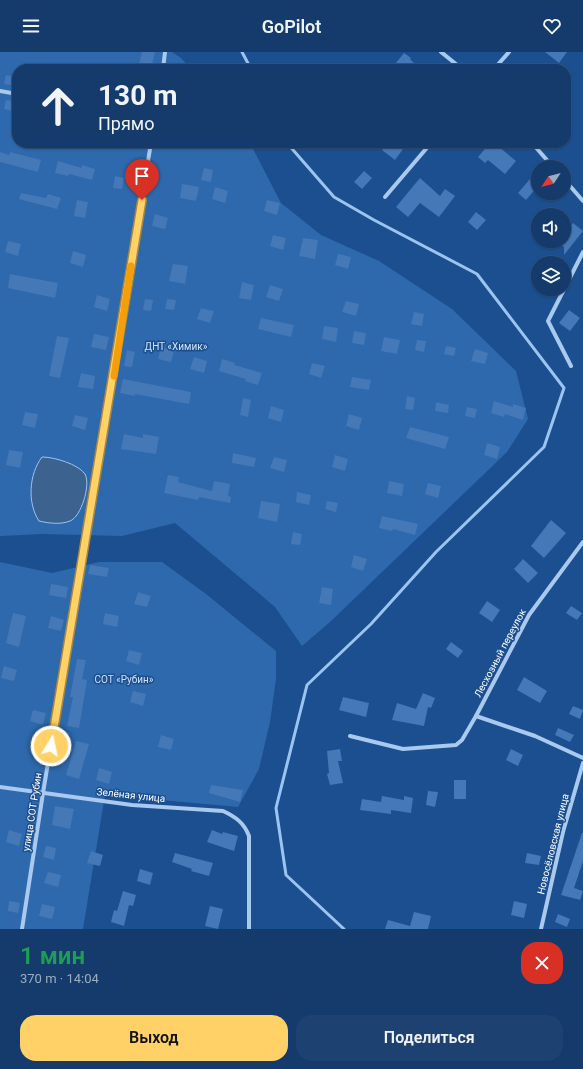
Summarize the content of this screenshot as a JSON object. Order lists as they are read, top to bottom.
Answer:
{
  "streets": {
    "street": [
      "Лесхозный переулок",
      "Зелёная улица",
      "улица СОТ Рубин",
      "Новосёловская улица"
    ]
  },
  "crossings": [
    ["Зелёная улица", "улица СОТ Рубин"]
  ],
  "parks": ["ДНТ «Химик»", "СОТ «Рубин»"],
  "north": "bottom left",
  "page": {
    "header": "GoPilot",
    "turn": ["130 m", "Прямо"],
    "heading": ["1 мин", "370 m · 14:04"],
    "buttons": ["Выход", "Поделиться"]
  }
}
